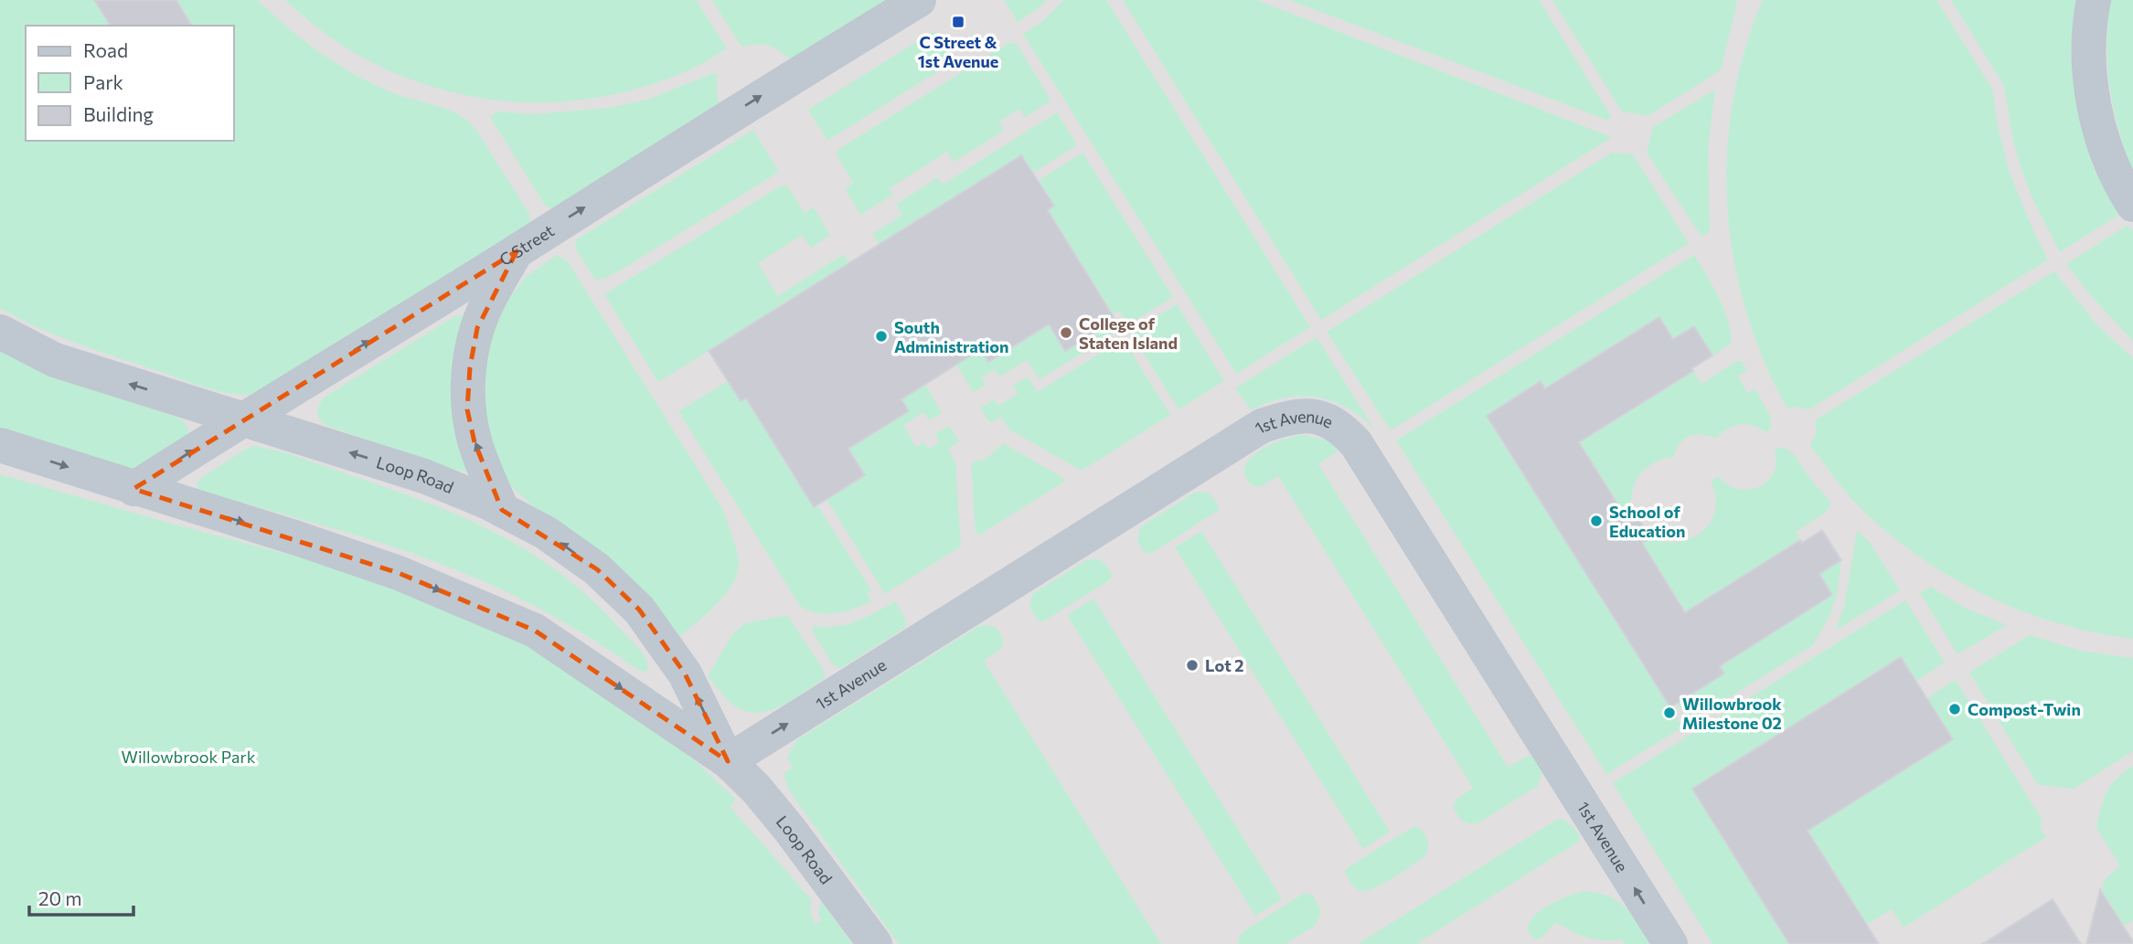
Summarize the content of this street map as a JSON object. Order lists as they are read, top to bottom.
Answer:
{
  "streets": {
    "street": ["C Street", "1st Avenue", "Loop Road"]
  },
  "crossings": [
    ["C Street", "Loop Road"],
    ["1st Avenue", "Loop Road"]
  ],
  "one_way": ["C Street"],
  "parks": ["Willowbrook Park"],
  "places": {
    "transit": ["C Street & 1st Avenue"],
    "other": [
      "College of Staten Island",
      "South Administration",
      "School of Education",
      "Lot 2",
      "Compost-Twin",
      "Willowbrook Milestone 02"
    ]
  },
  "legend": ["Road", "Park", "Building"],
  "scale_bar": "20 m"
}
